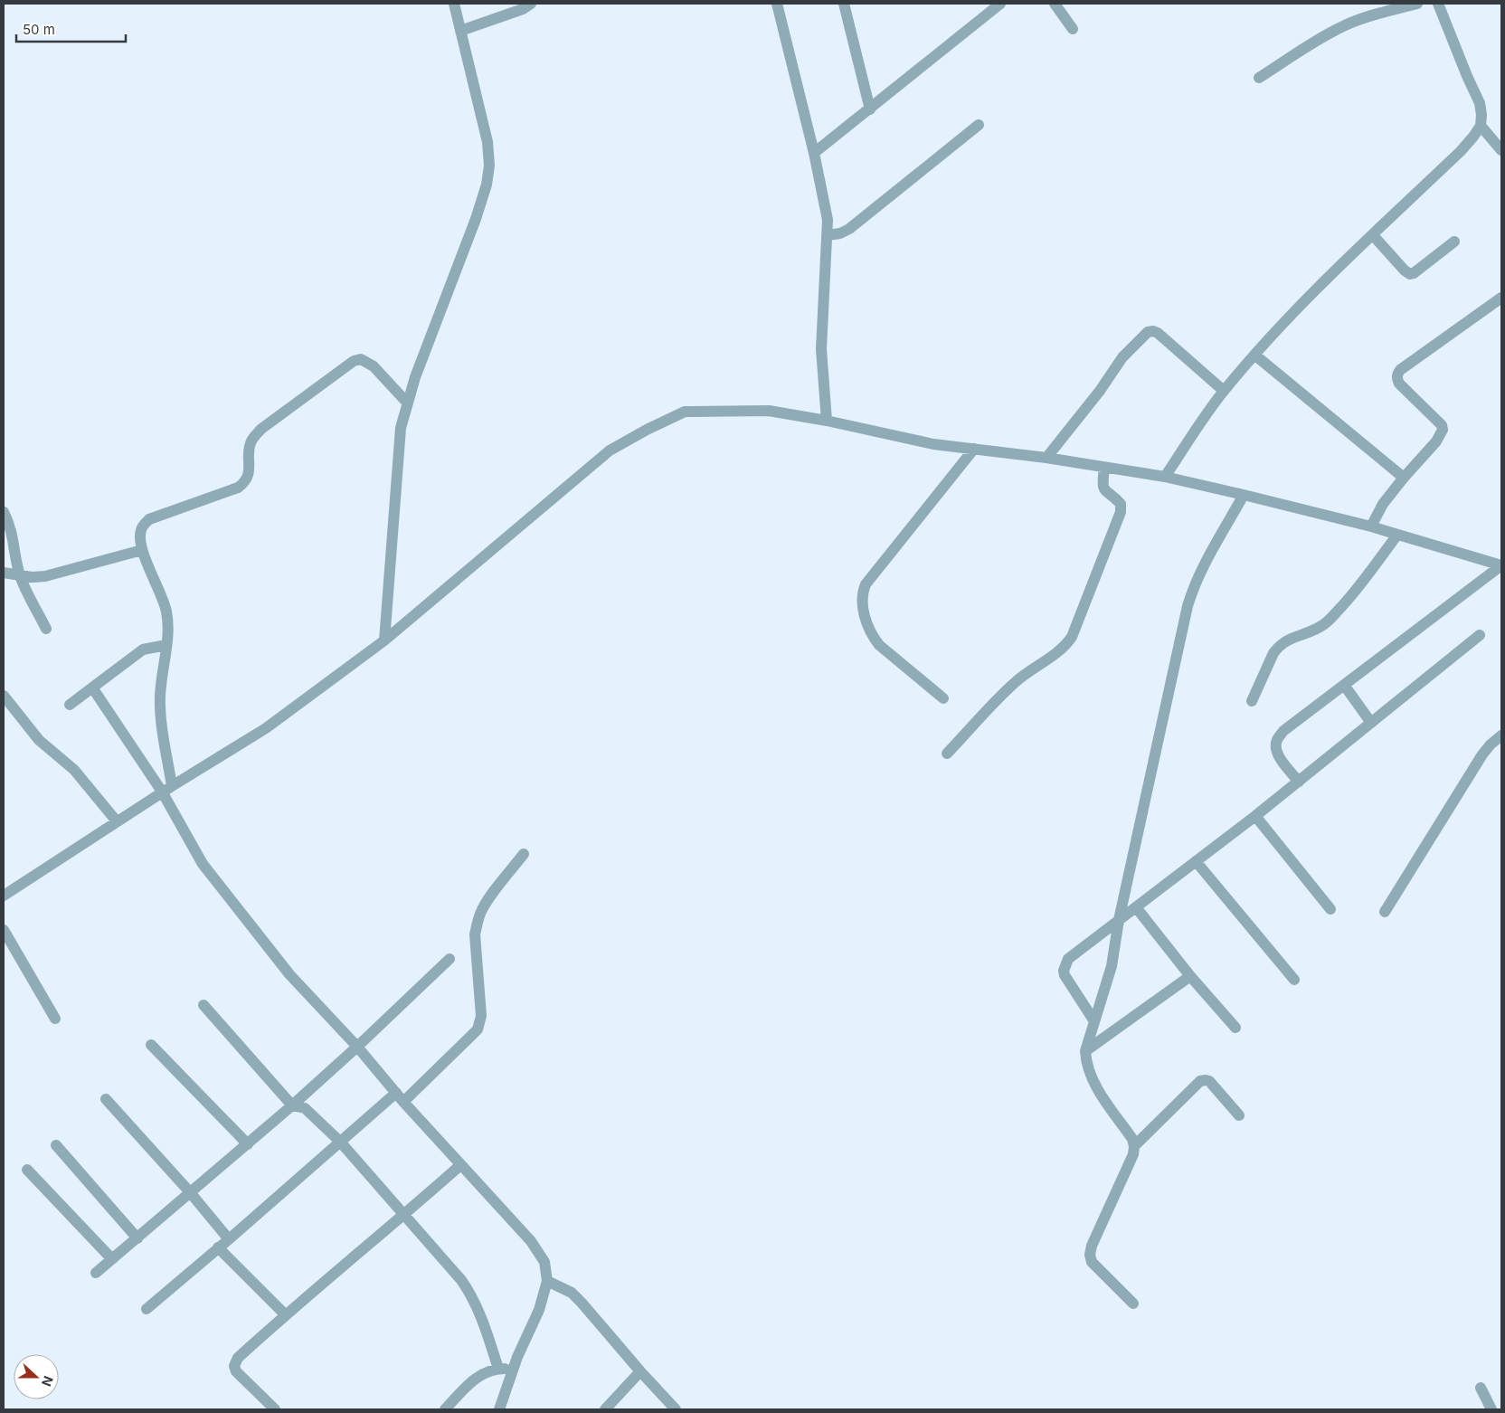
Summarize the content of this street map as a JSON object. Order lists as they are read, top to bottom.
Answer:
{
  "scale_bar": "50 m",
  "north": "right"
}
